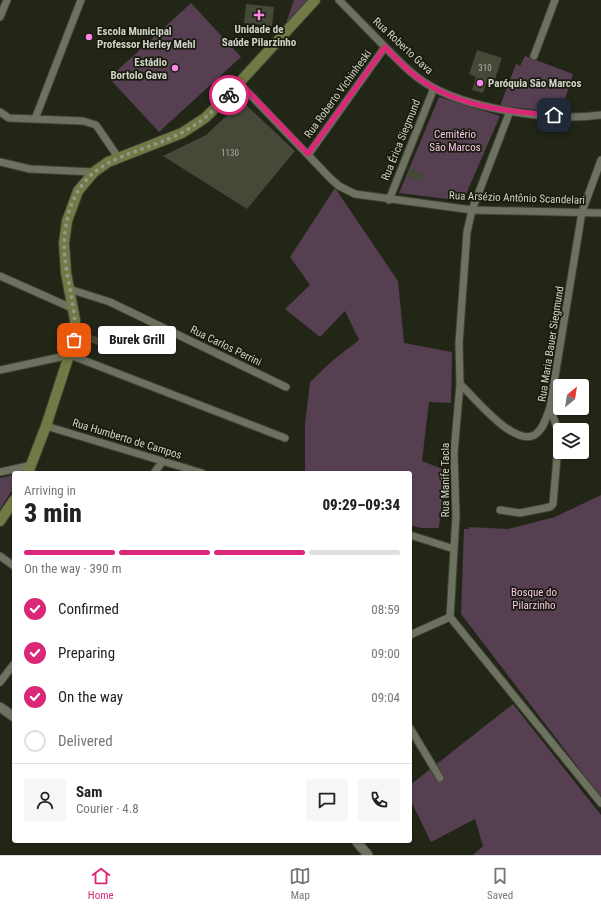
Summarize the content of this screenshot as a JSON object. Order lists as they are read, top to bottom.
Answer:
{
  "streets": {
    "street": [
      "Rua Roberto Gava",
      "Rua Roberto Vichinheski",
      "Rua Érica Siegmund",
      "Rua Arsézio Antônio Scandelari",
      "Rua Maria Bauer Siegmund",
      "Rua Carlos Perrini",
      "Rua Humberto de Campos",
      "Rua Manife Tacla"
    ]
  },
  "crossings": [
    ["Rua Roberto Gava", "Rua Roberto Vichinheski"],
    ["Rua Roberto Gava", "Rua Érica Siegmund"],
    ["Rua Roberto Gava", "Rua Manife Tacla"],
    ["Rua Roberto Vichinheski", "Rua Arsézio Antônio Scandelari"],
    ["Rua Érica Siegmund", "Rua Arsézio Antônio Scandelari"],
    ["Rua Arsézio Antônio Scandelari", "Rua Maria Bauer Siegmund"],
    ["Rua Arsézio Antônio Scandelari", "Rua Manife Tacla"]
  ],
  "parks": ["Cemitério São Marcos", "Bosque do Pilarzinho"],
  "places": {
    "health": ["Unidade de Saúde Pilarzinho"],
    "other": [
      "Escola Municipal Professor Herley Mehl",
      "Estádio Bortolo Gava",
      "Paróquia São Marcos",
      "Burek Grill"
    ]
  },
  "house_numbers": ["310", "1130"],
  "north": "top right",
  "page": {
    "bubble": "Burek Grill",
    "heading": ["3 min", "Arriving in", "09:29–09:34"],
    "panel": ["Sam", "Courier · 4.8"],
    "bar": "On the way · 390 m",
    "list": [
      ["Confirmed", "08:59"],
      ["Preparing", "09:00"],
      ["On the way", "09:04"],
      "Delivered"
    ],
    "tabs": ["Home", "Map", "Saved"]
  }
}
